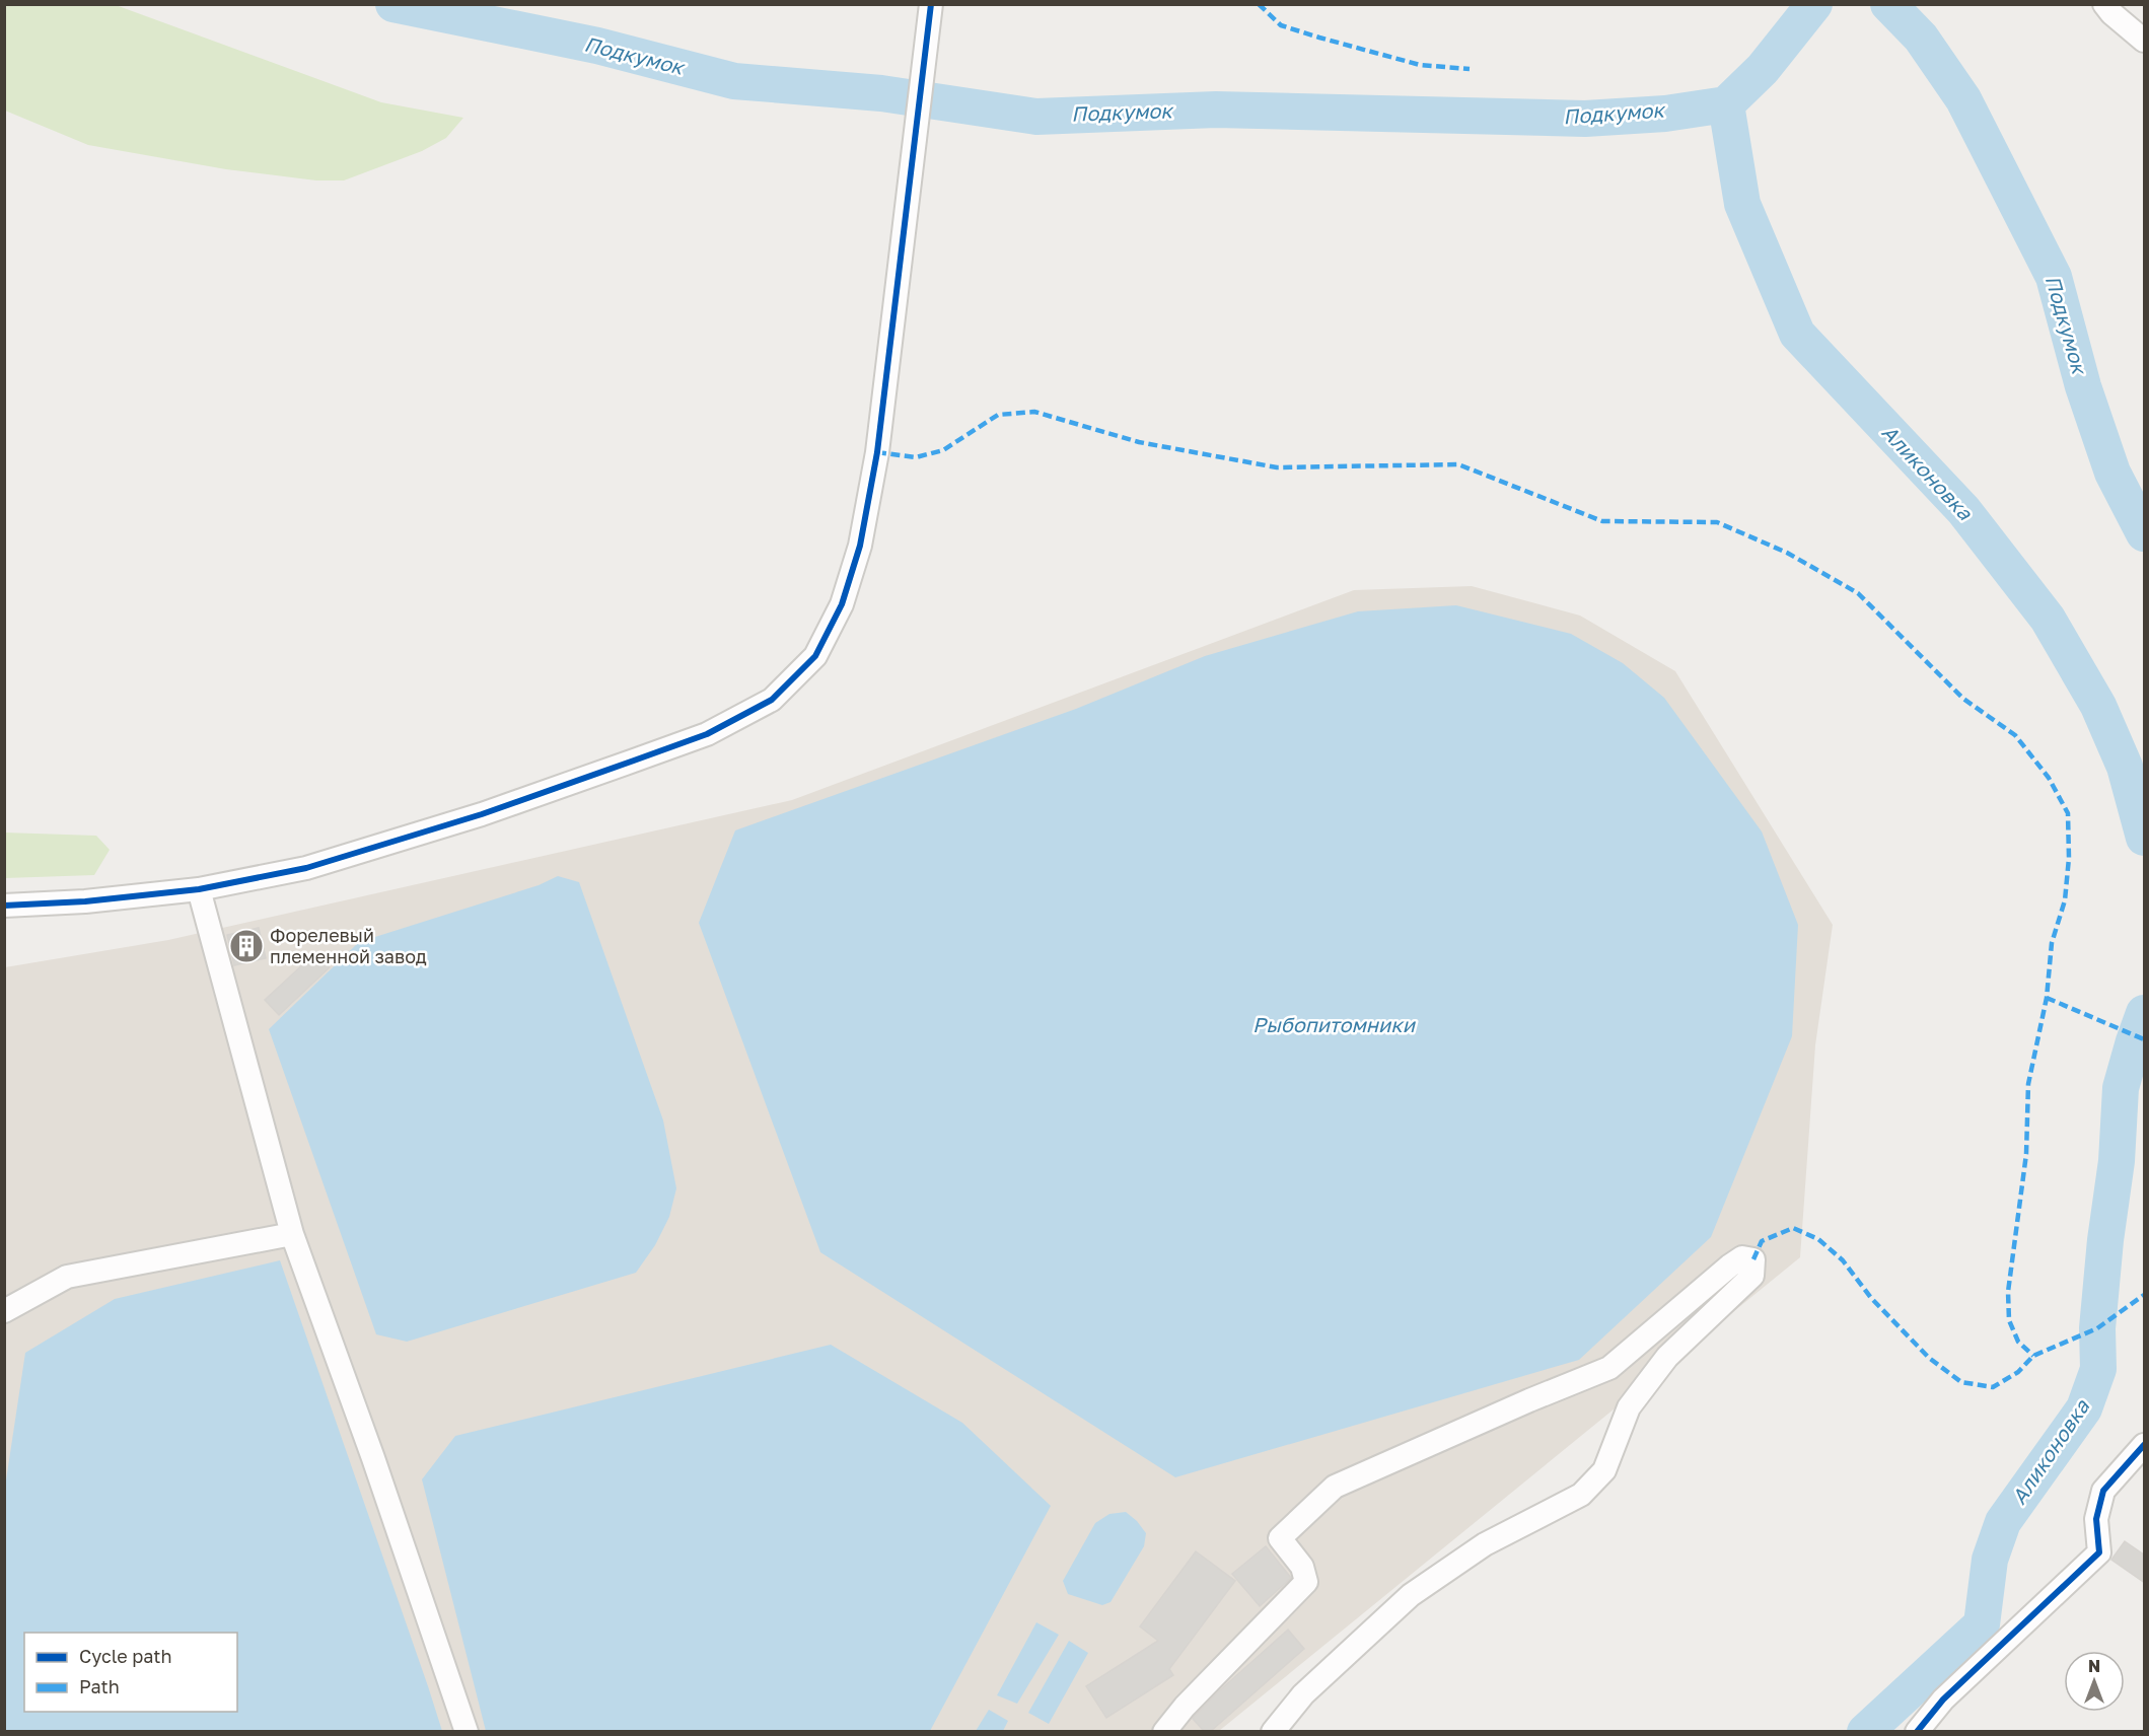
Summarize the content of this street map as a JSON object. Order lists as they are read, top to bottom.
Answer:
{
  "water": ["Подкумок", "Аликоновка", "Рыбопитомники"],
  "places": {
    "building": ["Форелевый племенной завод"]
  },
  "legend": ["Cycle path", "Path"],
  "north": "top"
}
